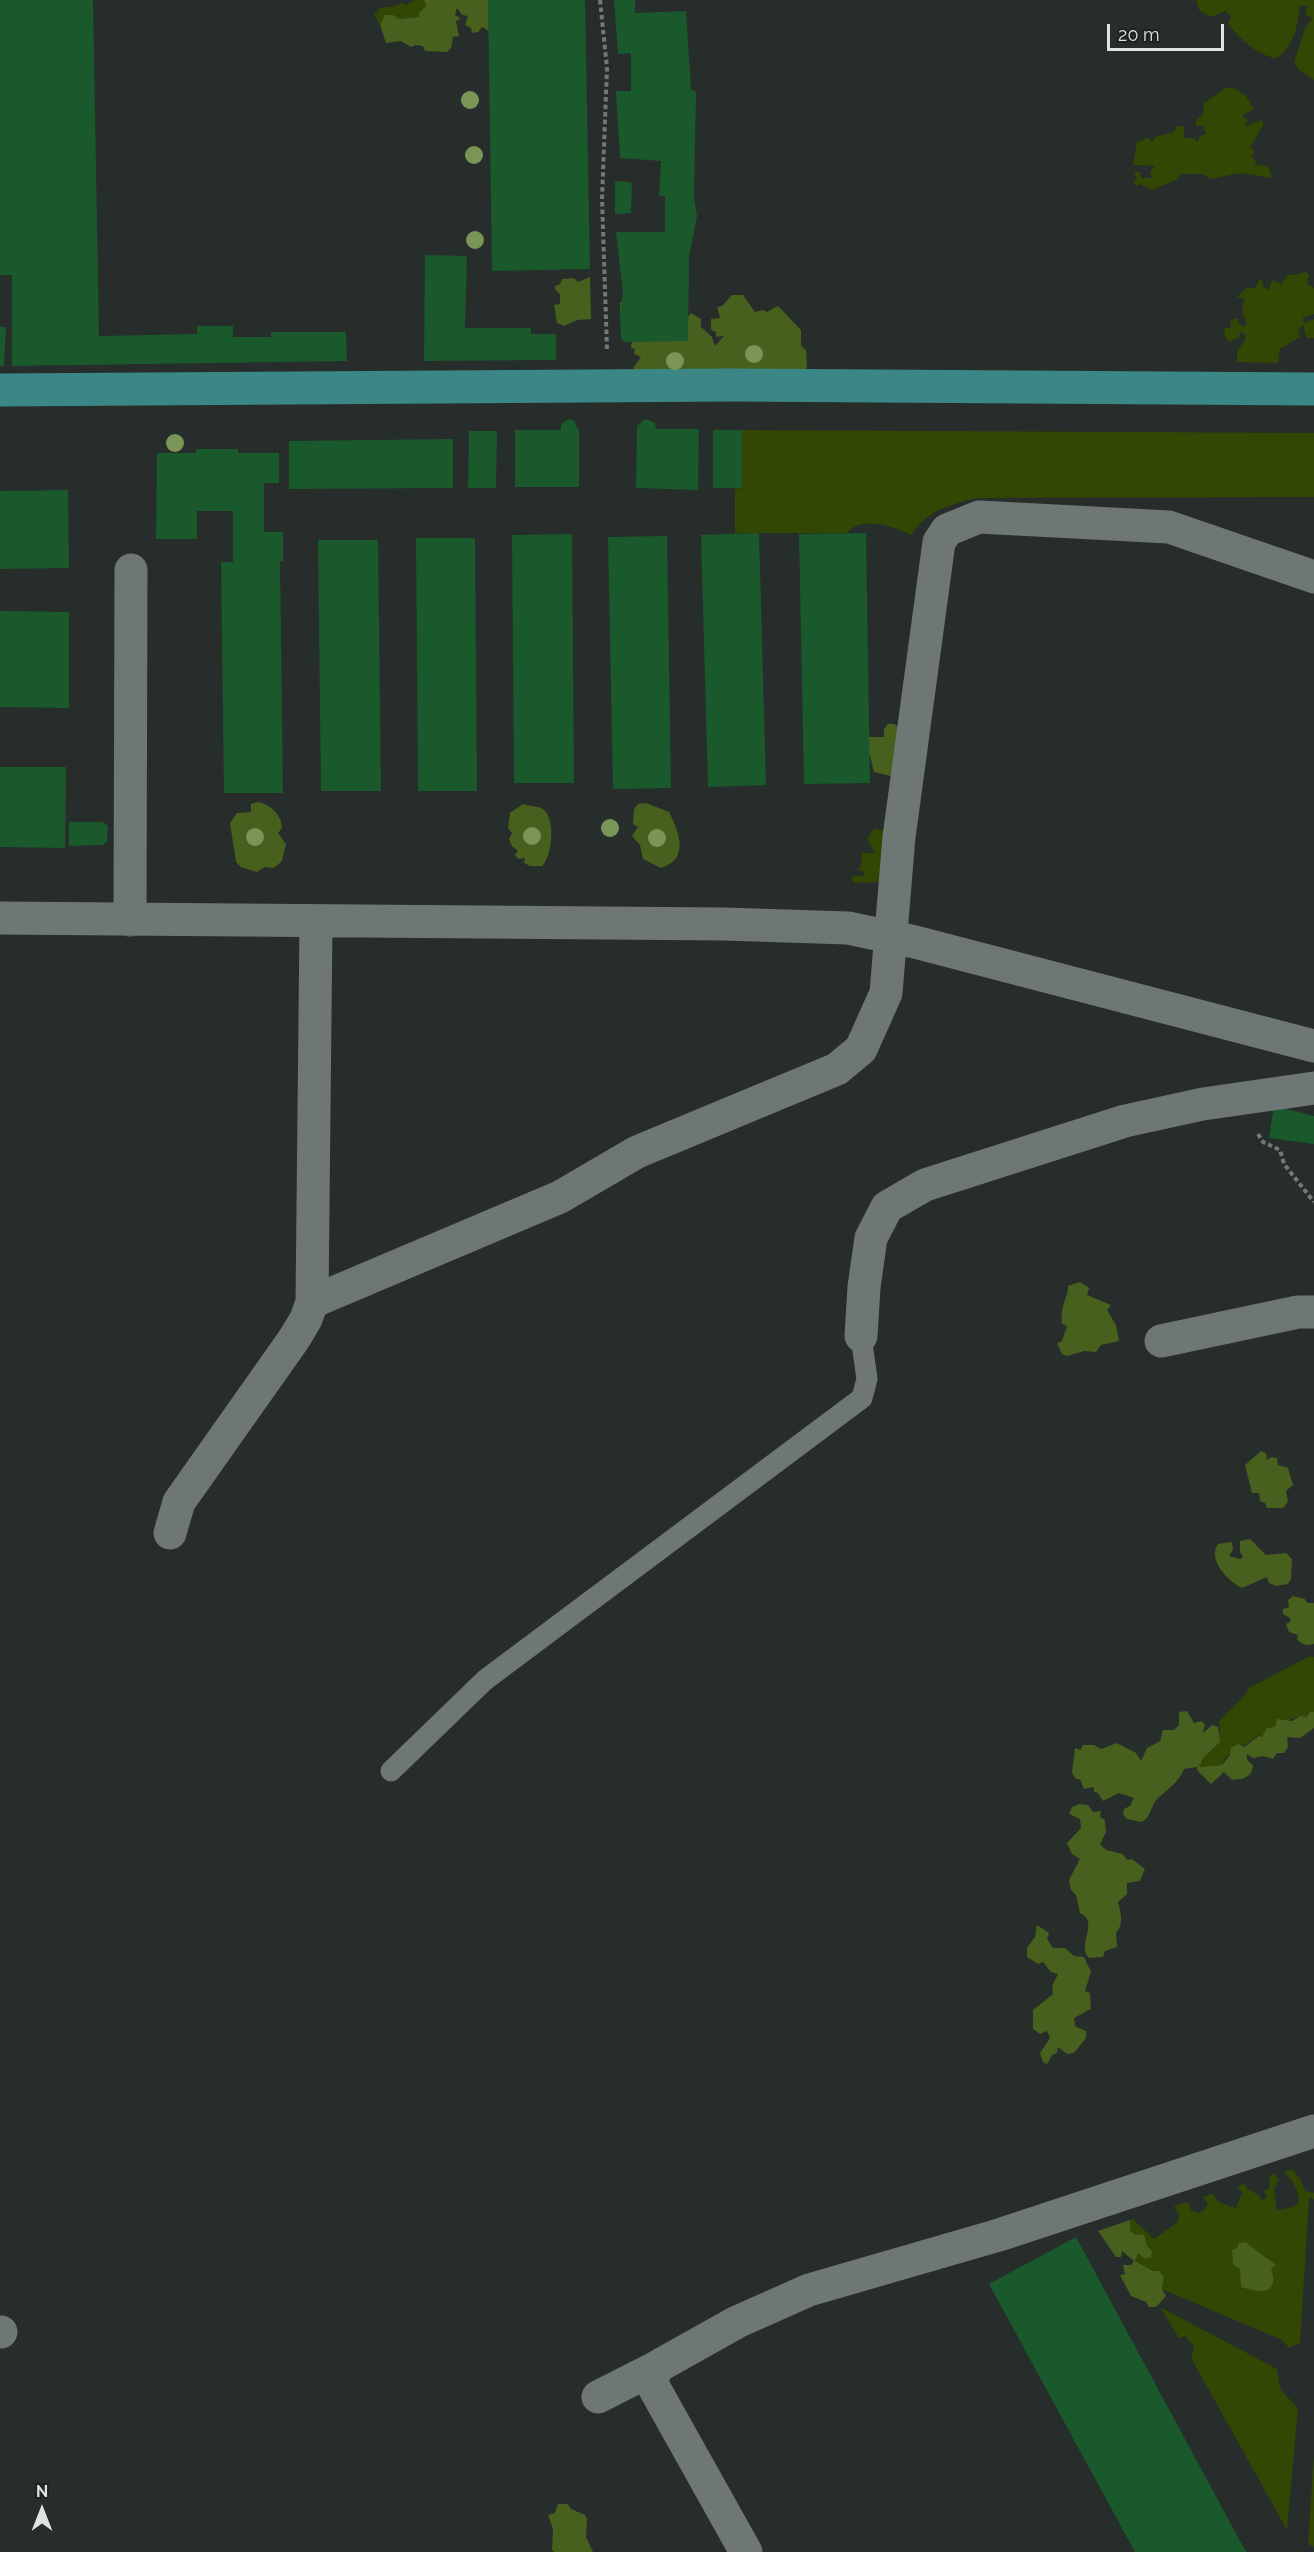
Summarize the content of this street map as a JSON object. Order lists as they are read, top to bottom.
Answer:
{
  "scale_bar": "20 m",
  "north": "top"
}
